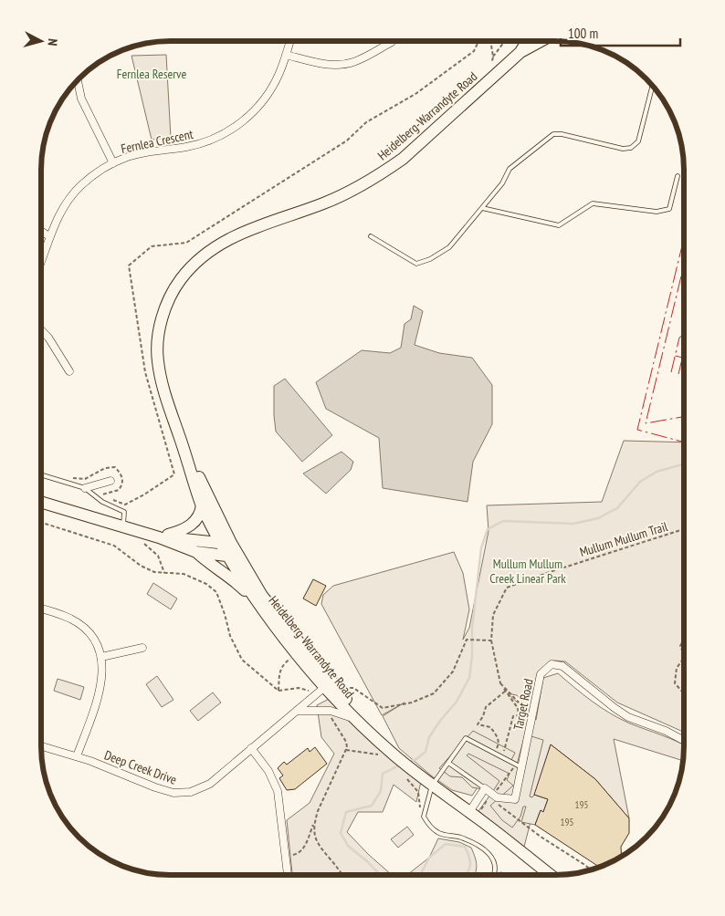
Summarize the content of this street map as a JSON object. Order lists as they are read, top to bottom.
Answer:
{
  "streets": {
    "main road": ["Heidelberg-Warrandyte Road"],
    "street": ["Fernlea Crescent", "Target Road", "Deep Creek Drive"],
    "path": ["Mullum Mullum Trail"]
  },
  "crossings": [
    ["Heidelberg-Warrandyte Road", "Deep Creek Drive"]
  ],
  "parks": ["Fernlea Reserve", "Mullum Mullum Creek Linear Park"],
  "house_numbers": ["195", "195"],
  "scale_bar": "100 m",
  "north": "right"
}
